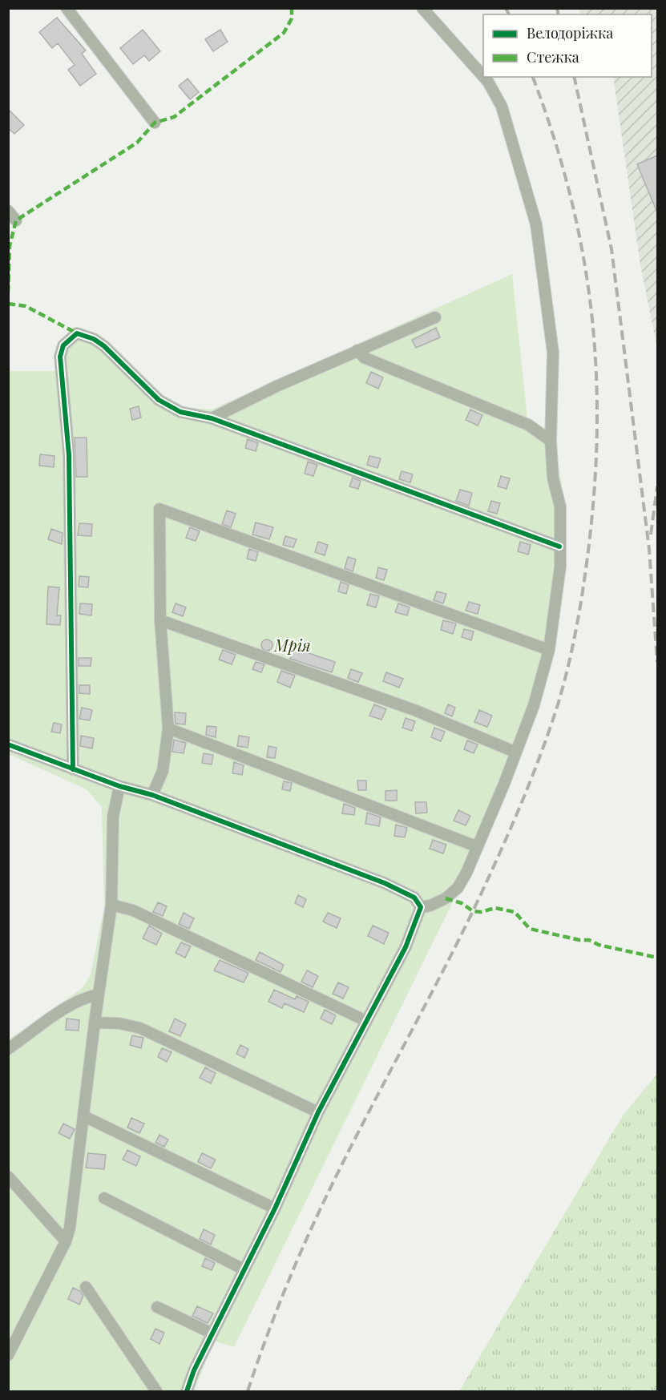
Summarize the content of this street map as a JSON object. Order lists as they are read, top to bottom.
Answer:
{
  "parks": ["Мрія"],
  "legend": ["Велодоріжка", "Стежка"]
}
